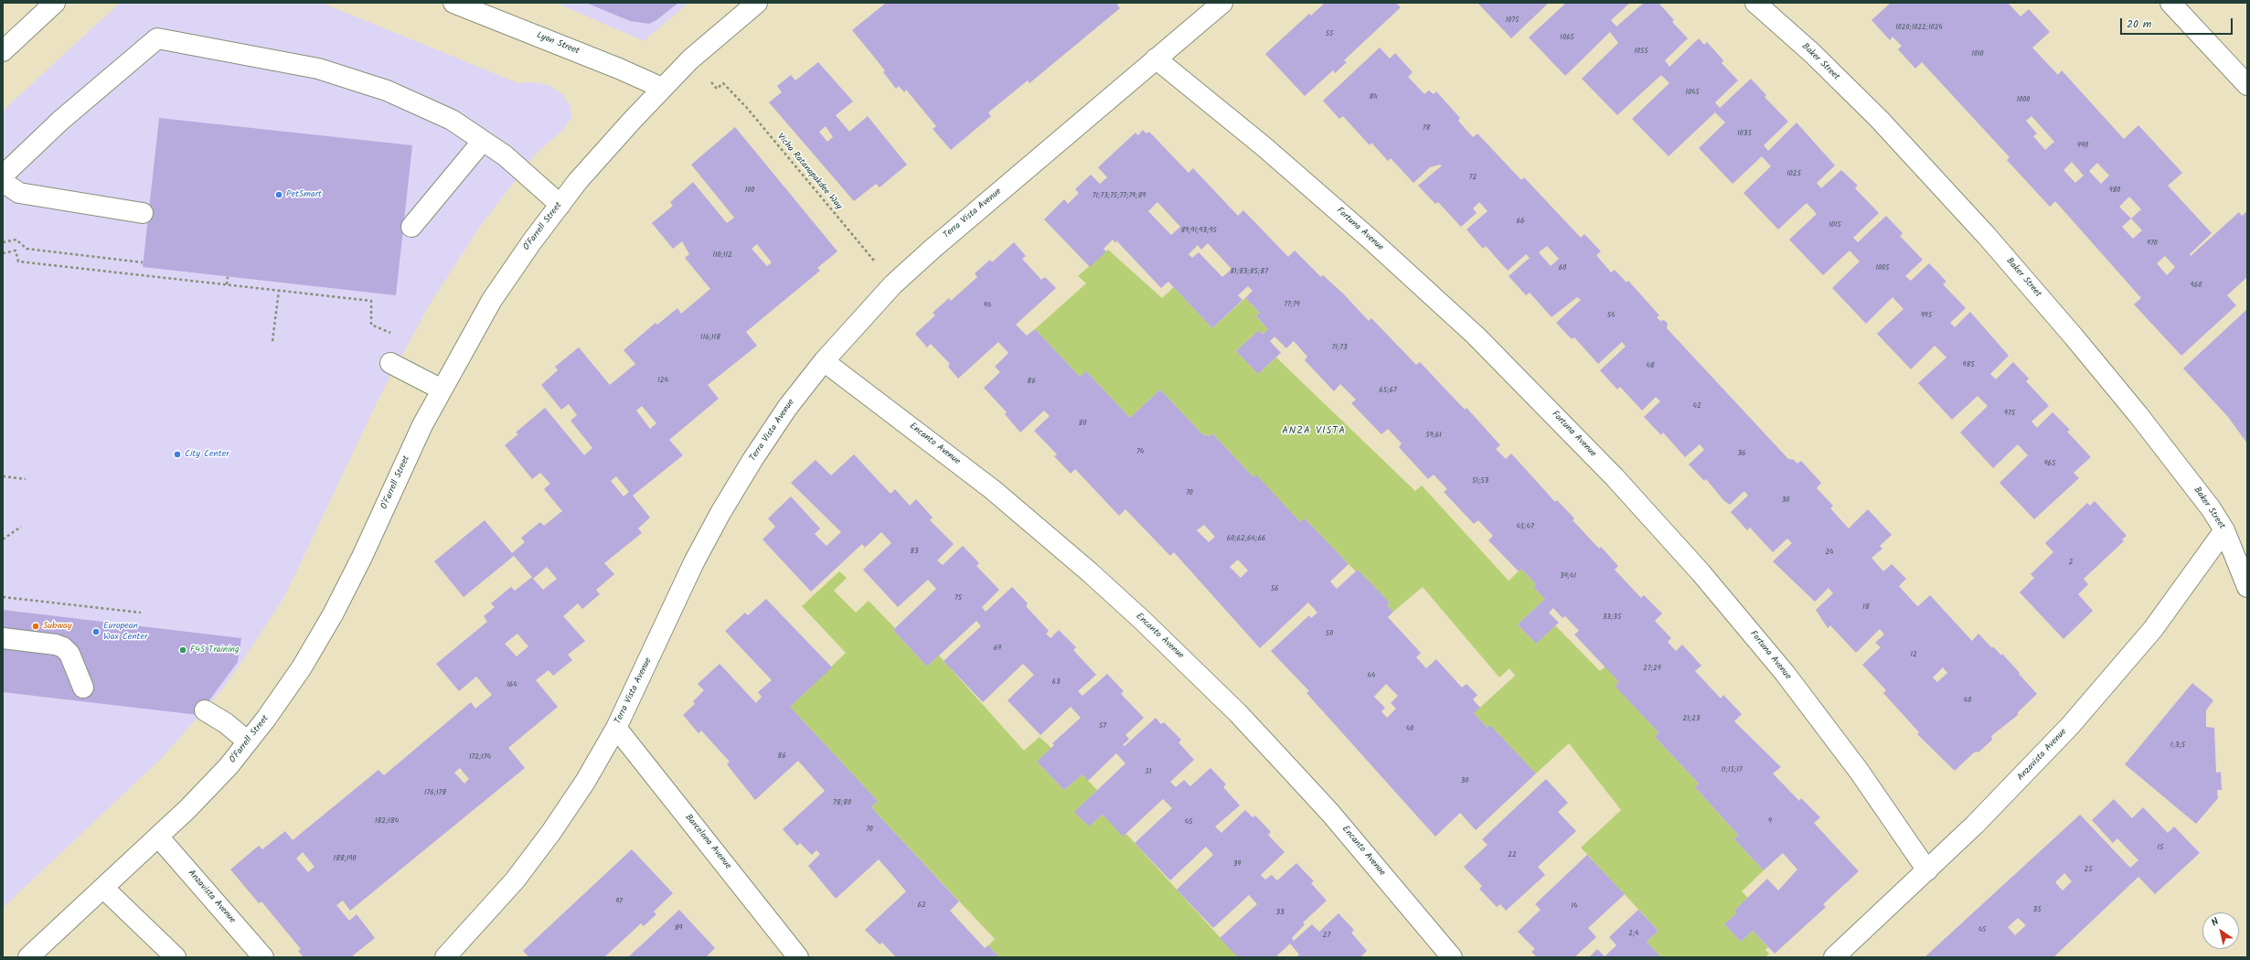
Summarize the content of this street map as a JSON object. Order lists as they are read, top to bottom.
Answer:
{
  "streets": {
    "street": [
      "Lyon Street",
      "Baker Street",
      "Terra Vista Avenue",
      "O'Farrell Street",
      "Fortuna Avenue",
      "Encanto Avenue",
      "Anzavista Avenue",
      "Barcelona Avenue"
    ],
    "path": ["Vicha Ratanapakdee Way"]
  },
  "crossings": [
    ["Lyon Street", "O'Farrell Street"],
    ["Baker Street", "Anzavista Avenue"],
    ["Vicha Ratanapakdee Way", "Terra Vista Avenue"],
    ["Terra Vista Avenue", "Fortuna Avenue"],
    ["Terra Vista Avenue", "Encanto Avenue"],
    ["Terra Vista Avenue", "Barcelona Avenue"],
    ["O'Farrell Street", "Anzavista Avenue"],
    ["Fortuna Avenue", "Anzavista Avenue"]
  ],
  "districts": ["ANZA VISTA"],
  "places": [
    "PetSmart",
    "City Center",
    "Subway",
    "European Wax Center",
    "F45 Training"
  ],
  "house_numbers": [
    "1075",
    "1020;1022;1024",
    "55",
    "1065",
    "1055",
    "1010",
    "1045",
    "84",
    "1000",
    "78",
    "1035",
    "990",
    "1025",
    "72",
    "100",
    "980",
    "71;73;75;77;79;89",
    "66",
    "1015",
    "89;91;93;95",
    "970",
    "110;112",
    "60",
    "1005",
    "81;83;85;87",
    "960",
    "77;79",
    "94",
    "54",
    "995",
    "116;118",
    "71;73",
    "985",
    "48",
    "124",
    "86",
    "65;67",
    "42",
    "975",
    "80",
    "59;61",
    "74",
    "36",
    "965",
    "51;53",
    "70",
    "30",
    "45;47",
    "60;62;64;66",
    "83",
    "24",
    "2",
    "39;41",
    "56",
    "75",
    "18",
    "33;35",
    "50",
    "69",
    "12",
    "27;29",
    "44",
    "63",
    "164",
    "40",
    "21;23",
    "57",
    "40",
    "1;3;5",
    "86",
    "172;174",
    "11;15;17",
    "51",
    "30",
    "176;178",
    "78;80",
    "182;184",
    "9",
    "45",
    "70",
    "15",
    "22",
    "188;190",
    "39",
    "25",
    "97",
    "62",
    "14",
    "35",
    "33",
    "89",
    "45",
    "2;4",
    "27"
  ],
  "scale_bar": "20 m",
  "north": "top left"
}
